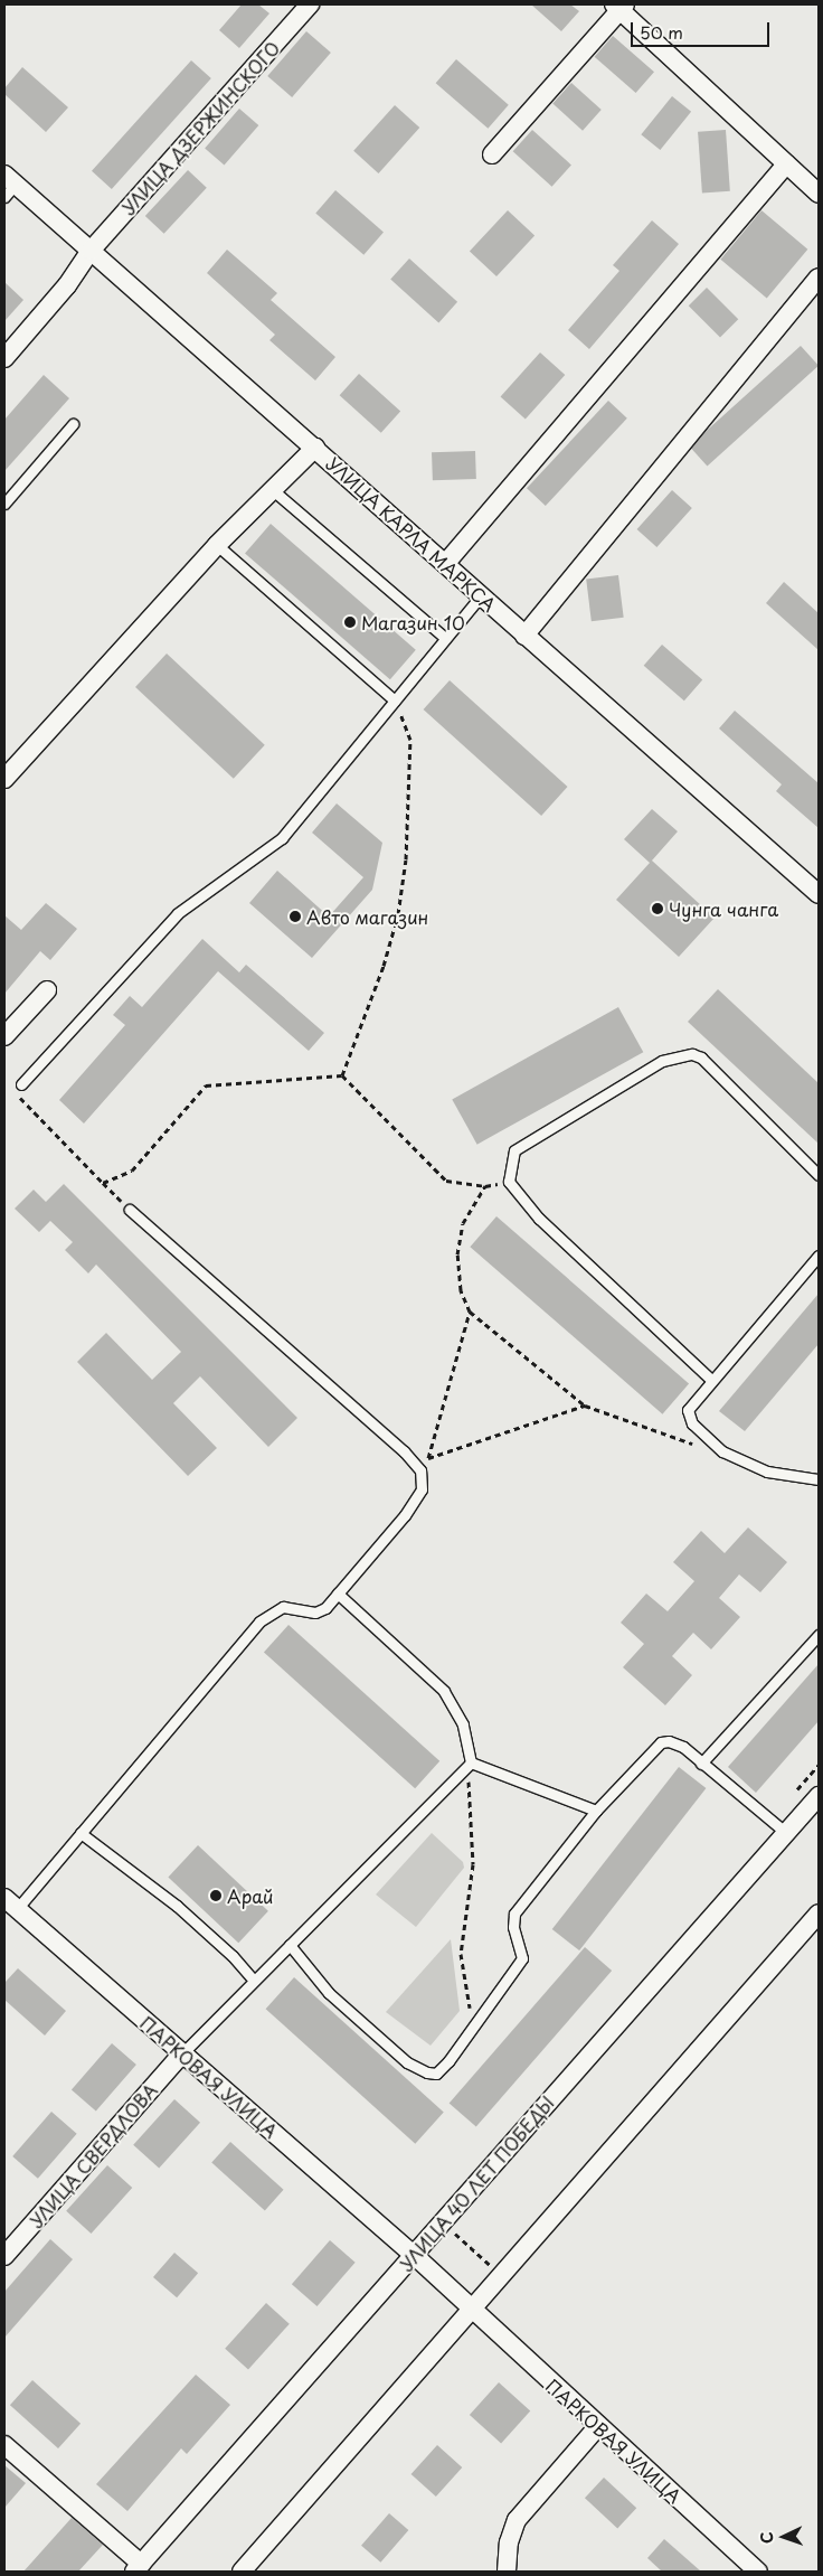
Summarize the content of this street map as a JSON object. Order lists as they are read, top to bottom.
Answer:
{
  "streets": {
    "street": [
      "УЛИЦА ДЗЕРЖИНСКОГО",
      "УЛИЦА КАРЛА МАРКСА",
      "ПАРКОВАЯ УЛИЦА",
      "УЛИЦА СВЕРДЛОВА",
      "УЛИЦА 40 ЛЕТ ПОБЕДЫ"
    ]
  },
  "crossings": [
    ["УЛИЦА ДЗЕРЖИНСКОГО", "УЛИЦА КАРЛА МАРКСА"],
    ["ПАРКОВАЯ УЛИЦА", "УЛИЦА СВЕРДЛОВА"],
    ["ПАРКОВАЯ УЛИЦА", "УЛИЦА 40 ЛЕТ ПОБЕДЫ"]
  ],
  "places": [
    "Магазин 10",
    "Чунга чанга",
    "Авто магазин",
    "Арай"
  ],
  "scale_bar": "50 m",
  "north": "left"
}
